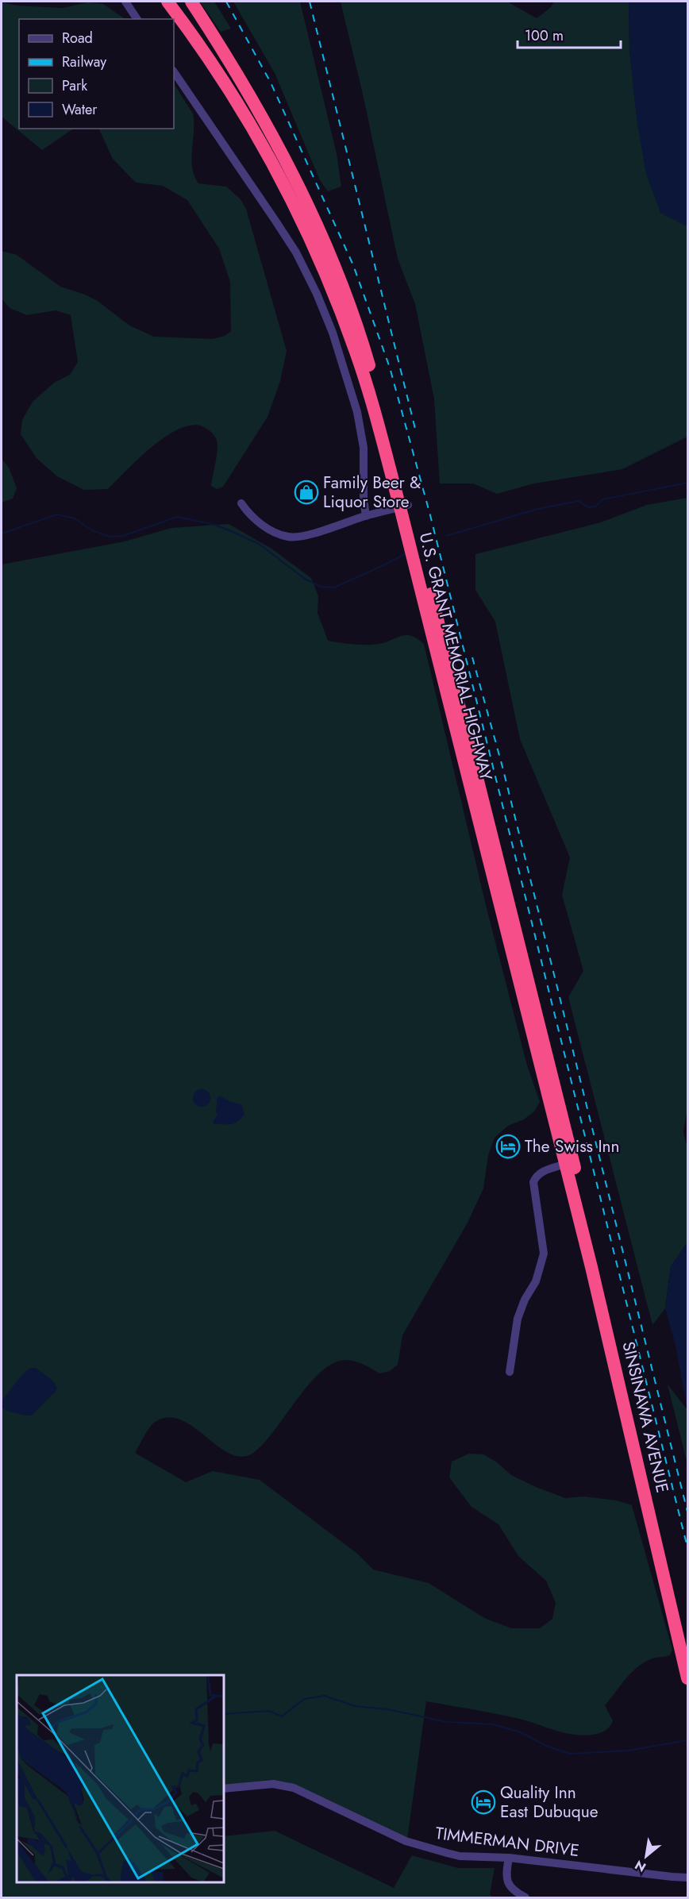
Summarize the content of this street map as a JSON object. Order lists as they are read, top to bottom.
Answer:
{
  "streets": {
    "highway": ["U.S. GRANT MEMORIAL HIGHWAY", "SINSINAWA AVENUE"],
    "street": ["TIMMERMAN DRIVE"]
  },
  "crossings": [
    ["U.S. GRANT MEMORIAL HIGHWAY", "SINSINAWA AVENUE"]
  ],
  "places": {
    "shop": ["Family Beer & Liquor Store"],
    "hotel": ["The Swiss Inn", "Quality Inn East Dubuque"]
  },
  "legend": [
    "Road",
    "Railway",
    "Park",
    "Water"
  ],
  "scale_bar": "100 m",
  "north": "bottom left"
}
